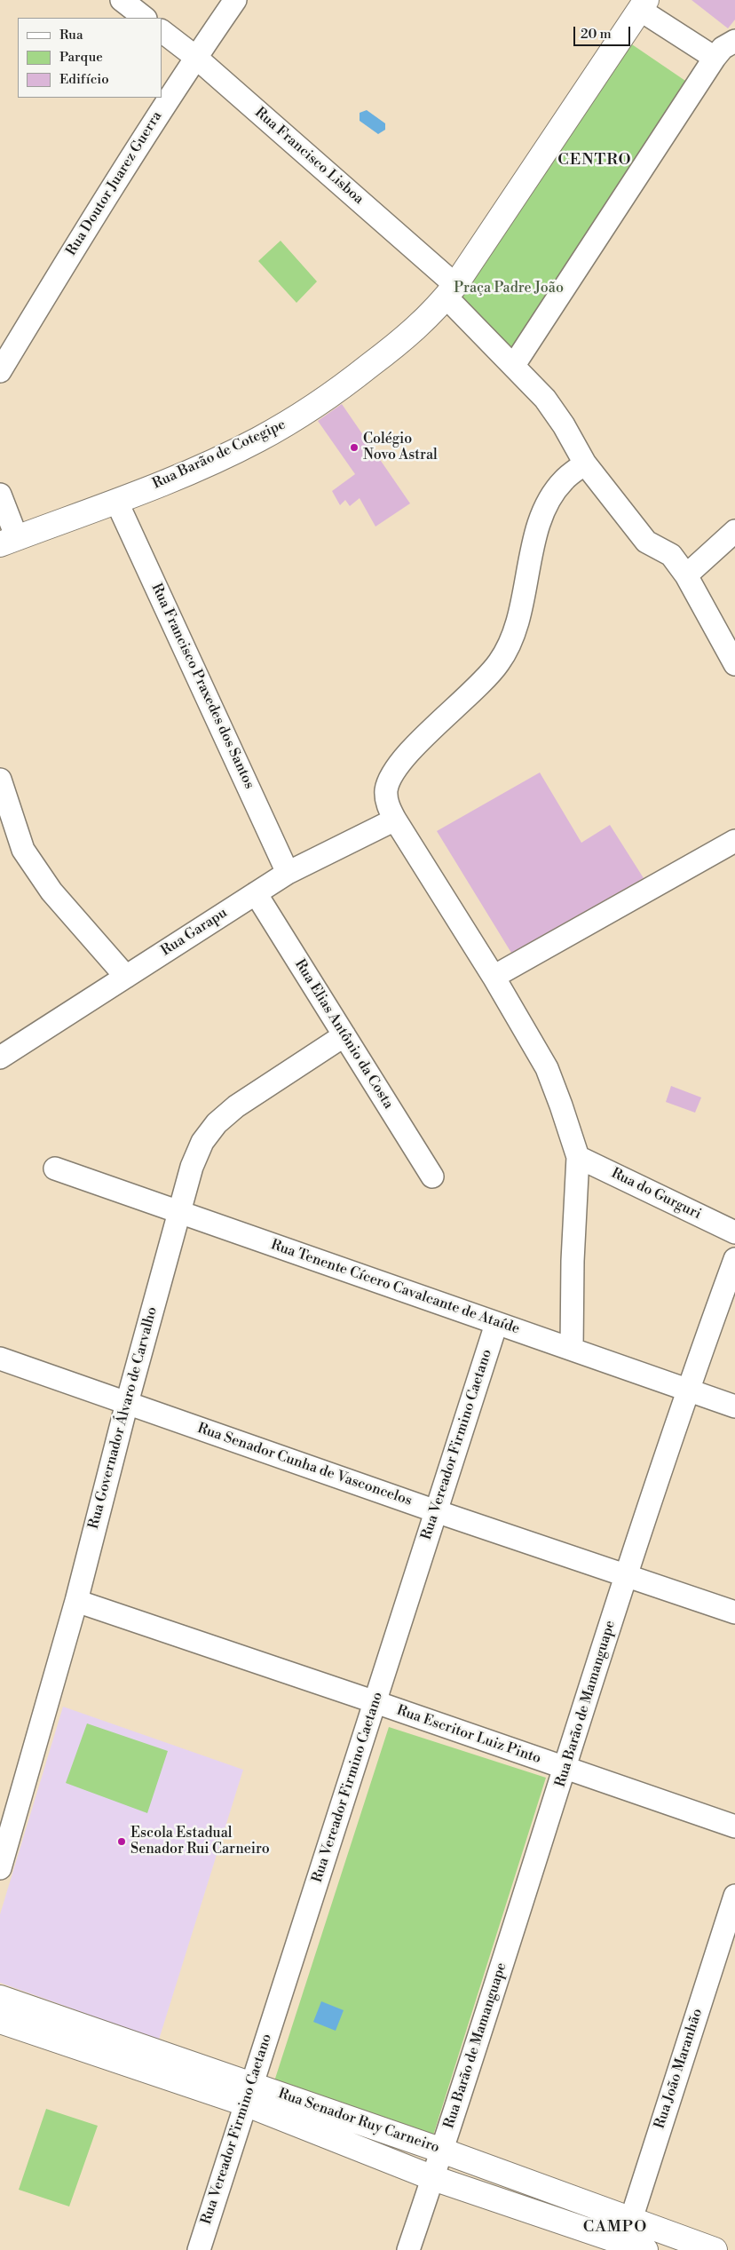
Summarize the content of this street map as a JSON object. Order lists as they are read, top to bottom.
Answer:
{
  "streets": {
    "street": [
      "Rua Francisco Lisboa",
      "Rua Doutor Juarez Guerra",
      "Rua Barão de Cotegipe",
      "Rua Francisco Praxedes dos Santos",
      "Rua Garapu",
      "Rua Elias Antônio da Costa",
      "Rua do Gurguri",
      "Rua Tenente Cícero Cavalcante de Ataíde",
      "Rua Governador Álvaro de Carvalho",
      "Rua Vereador Firmino Caetano",
      "Rua Senador Cunha de Vasconcelos",
      "Rua Barão de Mamanguape",
      "Rua Escritor Luiz Pinto",
      "Rua João Maranhão",
      "Rua Senador Ruy Carneiro"
    ]
  },
  "crossings": [
    ["Rua Francisco Lisboa", "Rua Doutor Juarez Guerra"],
    ["Rua Francisco Lisboa", "Rua Barão de Cotegipe"],
    ["Rua Barão de Cotegipe", "Rua Francisco Praxedes dos Santos"],
    ["Rua Francisco Praxedes dos Santos", "Rua Garapu"],
    ["Rua Garapu", "Rua Elias Antônio da Costa"],
    ["Rua Elias Antônio da Costa", "Rua Governador Álvaro de Carvalho"],
    ["Rua Tenente Cícero Cavalcante de Ataíde", "Rua Governador Álvaro de Carvalho"],
    ["Rua Tenente Cícero Cavalcante de Ataíde", "Rua Vereador Firmino Caetano"],
    ["Rua Tenente Cícero Cavalcante de Ataíde", "Rua Barão de Mamanguape"],
    ["Rua Governador Álvaro de Carvalho", "Rua Senador Cunha de Vasconcelos"],
    ["Rua Governador Álvaro de Carvalho", "Rua Escritor Luiz Pinto"],
    ["Rua Vereador Firmino Caetano", "Rua Senador Cunha de Vasconcelos"],
    ["Rua Vereador Firmino Caetano", "Rua Escritor Luiz Pinto"],
    ["Rua Vereador Firmino Caetano", "Rua Senador Ruy Carneiro"],
    ["Rua Senador Cunha de Vasconcelos", "Rua Barão de Mamanguape"],
    ["Rua Barão de Mamanguape", "Rua Escritor Luiz Pinto"],
    ["Rua Barão de Mamanguape", "Rua Senador Ruy Carneiro"],
    ["Rua João Maranhão", "Rua Senador Ruy Carneiro"]
  ],
  "districts": ["CENTRO", "CAMPO"],
  "parks": ["Praça Padre João"],
  "places": ["Colégio Novo Astral", "Escola Estadual Senador Rui Carneiro"],
  "legend": ["Rua", "Parque", "Edifício"],
  "scale_bar": "20 m"
}
